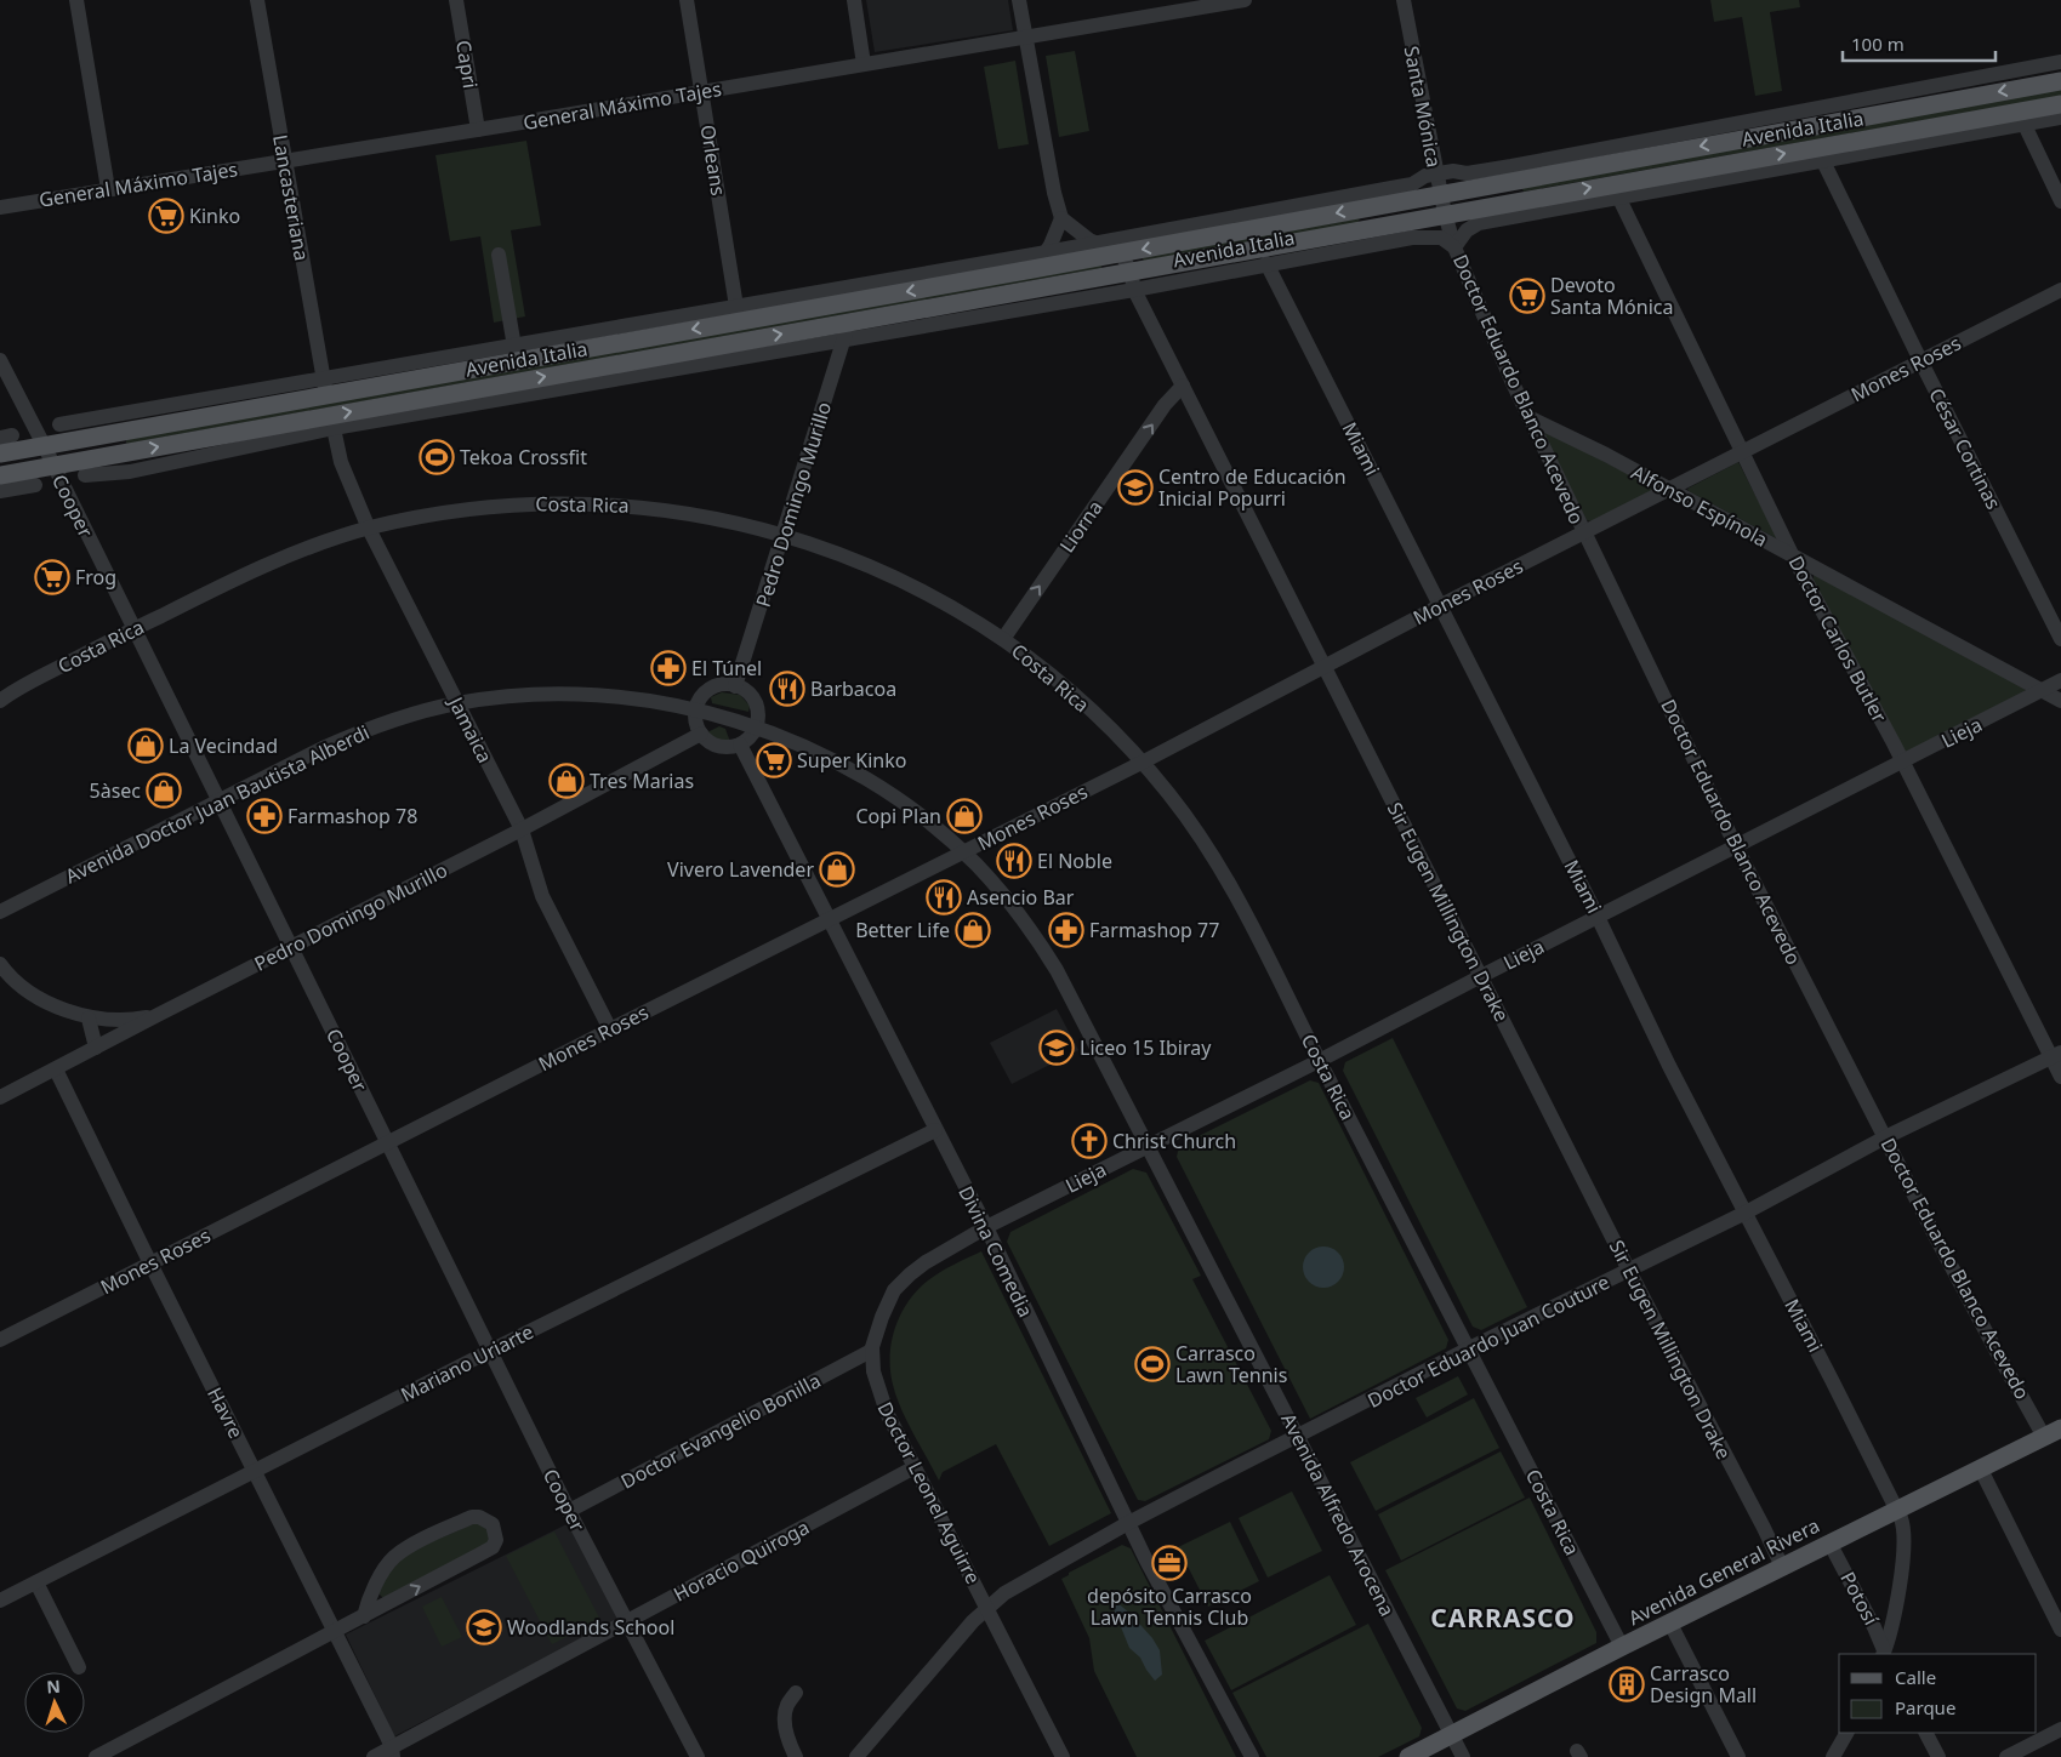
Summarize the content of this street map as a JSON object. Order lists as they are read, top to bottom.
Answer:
{
  "streets": {
    "main road": ["Avenida Italia", "Avenida General Rivera"],
    "street": [
      "Capri",
      "General Máximo Tajes",
      "Santa Mónica",
      "Orleans",
      "Lancasteriana",
      "Mones Roses",
      "Doctor Eduardo Blanco Acevedo",
      "Miami",
      "César Cortinas",
      "Costa Rica",
      "Pedro Domingo Murillo",
      "Cooper",
      "Alfonso Espínola",
      "Liorna",
      "Doctor Carlos Butler",
      "Jamaica",
      "Lieja",
      "Avenida Doctor Juan Bautista Alberdi",
      "Sir Eugen Millington Drake",
      "Divina Comedia",
      "Doctor Eduardo Juan Couture",
      "Mariano Uriarte",
      "Havre",
      "Doctor Evangelio Bonilla",
      "Doctor Leonel Aguirre",
      "Avenida Alfredo Arocena",
      "Horacio Quiroga",
      "Potosí"
    ]
  },
  "crossings": [
    ["Capri", "General Máximo Tajes"],
    ["General Máximo Tajes", "Orleans"],
    ["General Máximo Tajes", "Lancasteriana"],
    ["Santa Mónica", "Avenida Italia"],
    ["Santa Mónica", "Doctor Eduardo Blanco Acevedo"],
    ["Avenida Italia", "Orleans"],
    ["Avenida Italia", "Lancasteriana"],
    ["Avenida Italia", "Doctor Eduardo Blanco Acevedo"],
    ["Avenida Italia", "Miami"],
    ["Avenida Italia", "César Cortinas"],
    ["Avenida Italia", "Pedro Domingo Murillo"],
    ["Avenida Italia", "Cooper"],
    ["Avenida Italia", "Doctor Carlos Butler"],
    ["Avenida Italia", "Jamaica"],
    ["Avenida Italia", "Sir Eugen Millington Drake"],
    ["Mones Roses", "Doctor Eduardo Blanco Acevedo"],
    ["Mones Roses", "Miami"],
    ["Mones Roses", "César Cortinas"],
    ["Mones Roses", "Costa Rica"],
    ["Mones Roses", "Cooper"],
    ["Mones Roses", "Alfonso Espínola"],
    ["Mones Roses", "Doctor Carlos Butler"],
    ["Mones Roses", "Jamaica"],
    ["Mones Roses", "Sir Eugen Millington Drake"],
    ["Mones Roses", "Divina Comedia"],
    ["Mones Roses", "Havre"],
    ["Mones Roses", "Avenida Alfredo Arocena"],
    ["Doctor Eduardo Blanco Acevedo", "Alfonso Espínola"],
    ["Doctor Eduardo Blanco Acevedo", "Lieja"],
    ["Doctor Eduardo Blanco Acevedo", "Doctor Eduardo Juan Couture"],
    ["Doctor Eduardo Blanco Acevedo", "Avenida General Rivera"],
    ["Miami", "Lieja"],
    ["Miami", "Doctor Eduardo Juan Couture"],
    ["Miami", "Avenida General Rivera"],
    ["Miami", "Potosí"],
    ["Costa Rica", "Pedro Domingo Murillo"],
    ["Costa Rica", "Cooper"],
    ["Costa Rica", "Liorna"],
    ["Costa Rica", "Jamaica"],
    ["Costa Rica", "Lieja"],
    ["Costa Rica", "Doctor Eduardo Juan Couture"],
    ["Costa Rica", "Avenida General Rivera"],
    ["Pedro Domingo Murillo", "Cooper"],
    ["Pedro Domingo Murillo", "Jamaica"],
    ["Pedro Domingo Murillo", "Havre"],
    ["Cooper", "Avenida Doctor Juan Bautista Alberdi"],
    ["Cooper", "Mariano Uriarte"],
    ["Cooper", "Doctor Evangelio Bonilla"],
    ["Cooper", "Horacio Quiroga"],
    ["Alfonso Espínola", "Doctor Carlos Butler"],
    ["Alfonso Espínola", "Lieja"],
    ["Liorna", "Sir Eugen Millington Drake"],
    ["Doctor Carlos Butler", "Lieja"],
    ["Doctor Carlos Butler", "Doctor Eduardo Juan Couture"],
    ["Jamaica", "Avenida Doctor Juan Bautista Alberdi"],
    ["Lieja", "Sir Eugen Millington Drake"],
    ["Lieja", "Divina Comedia"],
    ["Lieja", "Doctor Leonel Aguirre"],
    ["Lieja", "Avenida Alfredo Arocena"],
    ["Avenida Doctor Juan Bautista Alberdi", "Avenida Alfredo Arocena"],
    ["Sir Eugen Millington Drake", "Doctor Eduardo Juan Couture"],
    ["Sir Eugen Millington Drake", "Avenida General Rivera"],
    ["Divina Comedia", "Doctor Eduardo Juan Couture"],
    ["Divina Comedia", "Mariano Uriarte"],
    ["Divina Comedia", "Doctor Leonel Aguirre"],
    ["Doctor Eduardo Juan Couture", "Doctor Leonel Aguirre"],
    ["Doctor Eduardo Juan Couture", "Avenida Alfredo Arocena"],
    ["Mariano Uriarte", "Havre"],
    ["Havre", "Horacio Quiroga"],
    ["Doctor Evangelio Bonilla", "Doctor Leonel Aguirre"],
    ["Doctor Leonel Aguirre", "Horacio Quiroga"],
    ["Avenida Alfredo Arocena", "Avenida General Rivera"],
    ["Avenida General Rivera", "Potosí"]
  ],
  "one_way": ["Liorna"],
  "districts": ["CARRASCO"],
  "places": {
    "supermarket": [
      "Kinko",
      "Devoto Santa Mónica",
      "Frog",
      "Super Kinko"
    ],
    "sports": ["Tekoa Crossfit", "Carrasco Lawn Tennis"],
    "school or university": ["Centro de Educación Inicial Popurri", "Liceo 15 Ibiray", "Woodlands School"],
    "pharmacy": ["El Túnel", "Farmashop 78", "Farmashop 77"],
    "restaurant": ["Barbacoa", "El Noble", "Asencio Bar"],
    "shop": [
      "La Vecindad",
      "Tres Marias",
      "5àsec",
      "Copi Plan",
      "Vivero Lavender",
      "Better Life"
    ],
    "church": ["Christ Church"],
    "office": ["depósito Carrasco Lawn Tennis Club"],
    "building": ["Carrasco Design Mall"]
  },
  "legend": ["Calle", "Parque"],
  "scale_bar": "100 m",
  "north": "top"
}
